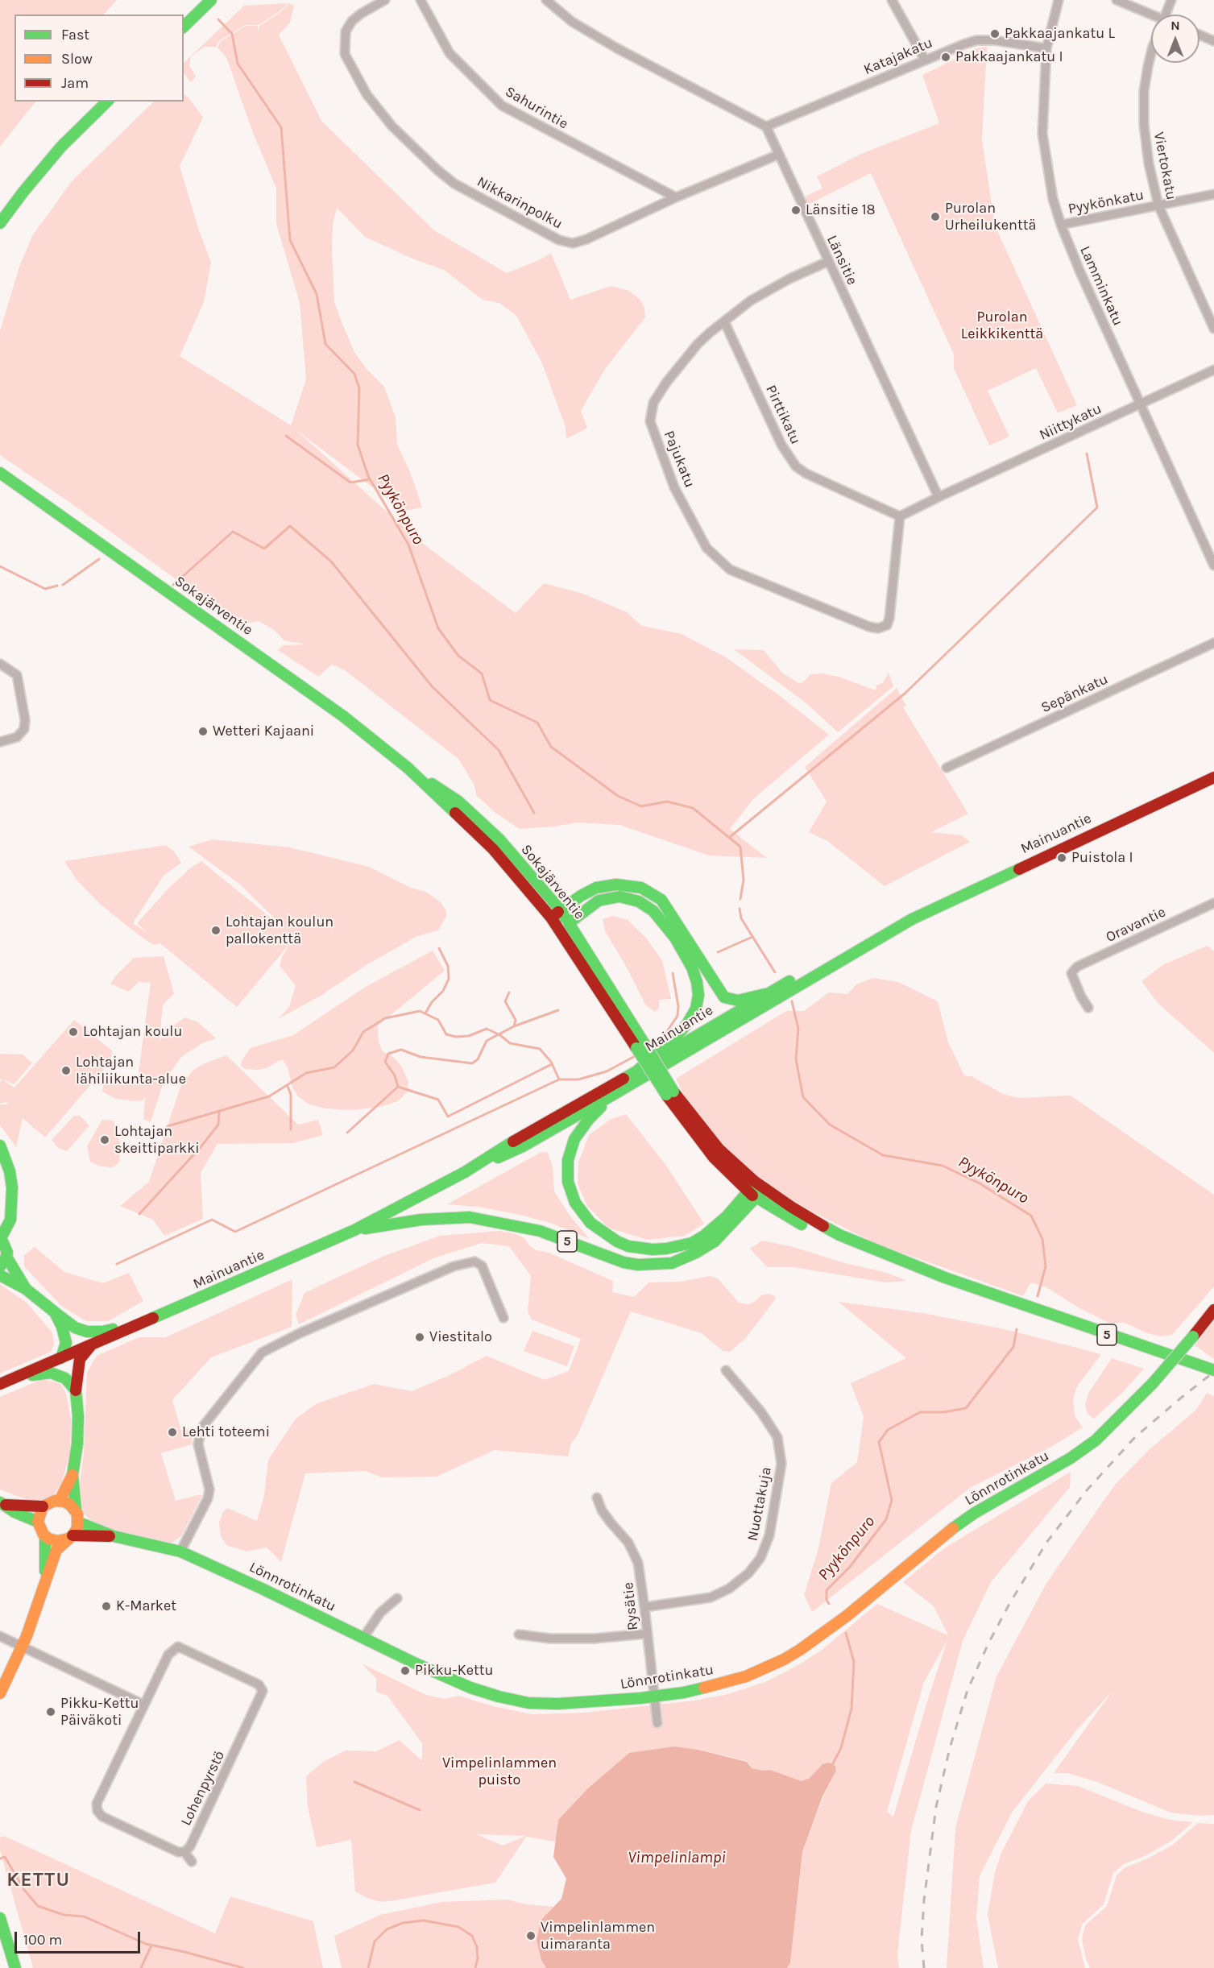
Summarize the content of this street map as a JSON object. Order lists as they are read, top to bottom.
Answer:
{
  "streets": {
    "main road": [
      "Sokajärventie",
      "Mainuantie",
      "5",
      "Lönnrotinkatu"
    ],
    "street": [
      "Katajakatu",
      "Sahurintie",
      "Viertokatu",
      "Pyykönkatu",
      "Nikkarinpolku",
      "Länsitie",
      "Lamminkatu",
      "Pirttikatu",
      "Niittykatu",
      "Pajukatu",
      "Sepänkatu",
      "Oravantie",
      "Nuottakuja",
      "Rysätie",
      "Lohenpyrstö"
    ]
  },
  "crossings": [
    ["Katajakatu", "Länsitie"],
    ["Katajakatu", "Lamminkatu"],
    ["Sahurintie", "Nikkarinpolku"],
    ["Viertokatu", "Pyykönkatu"],
    ["Pyykönkatu", "Lamminkatu"],
    ["Nikkarinpolku", "Länsitie"],
    ["Länsitie", "Niittykatu"],
    ["Länsitie", "Pajukatu"],
    ["Lamminkatu", "Niittykatu"],
    ["Pirttikatu", "Pajukatu"],
    ["Sokajärventie", "5"],
    ["Mainuantie", "5"],
    ["Lönnrotinkatu", "Rysätie"],
    ["Nuottakuja", "Rysätie"]
  ],
  "districts": ["KETTU"],
  "water": ["Pyykönpuro", "Vimpelinlampi"],
  "parks": ["Purolan Leikkikenttä", "Vimpelinlammen puisto"],
  "places": [
    "Pakkaajankatu L",
    "Pakkaajankatu I",
    "Länsitie 18",
    "Purolan Urheilukenttä",
    "Wetteri Kajaani",
    "Puistola I",
    "Lohtajan koulun pallokenttä",
    "Lohtajan koulu",
    "Lohtajan lähiliikunta-alue",
    "Lohtajan skeittiparkki",
    "Viestitalo",
    "Lehti toteemi",
    "K-Market",
    "Pikku-Kettu",
    "Pikku-Kettu Päiväkoti",
    "Vimpelinlammen uimaranta"
  ],
  "legend": ["Fast", "Slow", "Jam"],
  "scale_bar": "100 m",
  "north": "top"
}
